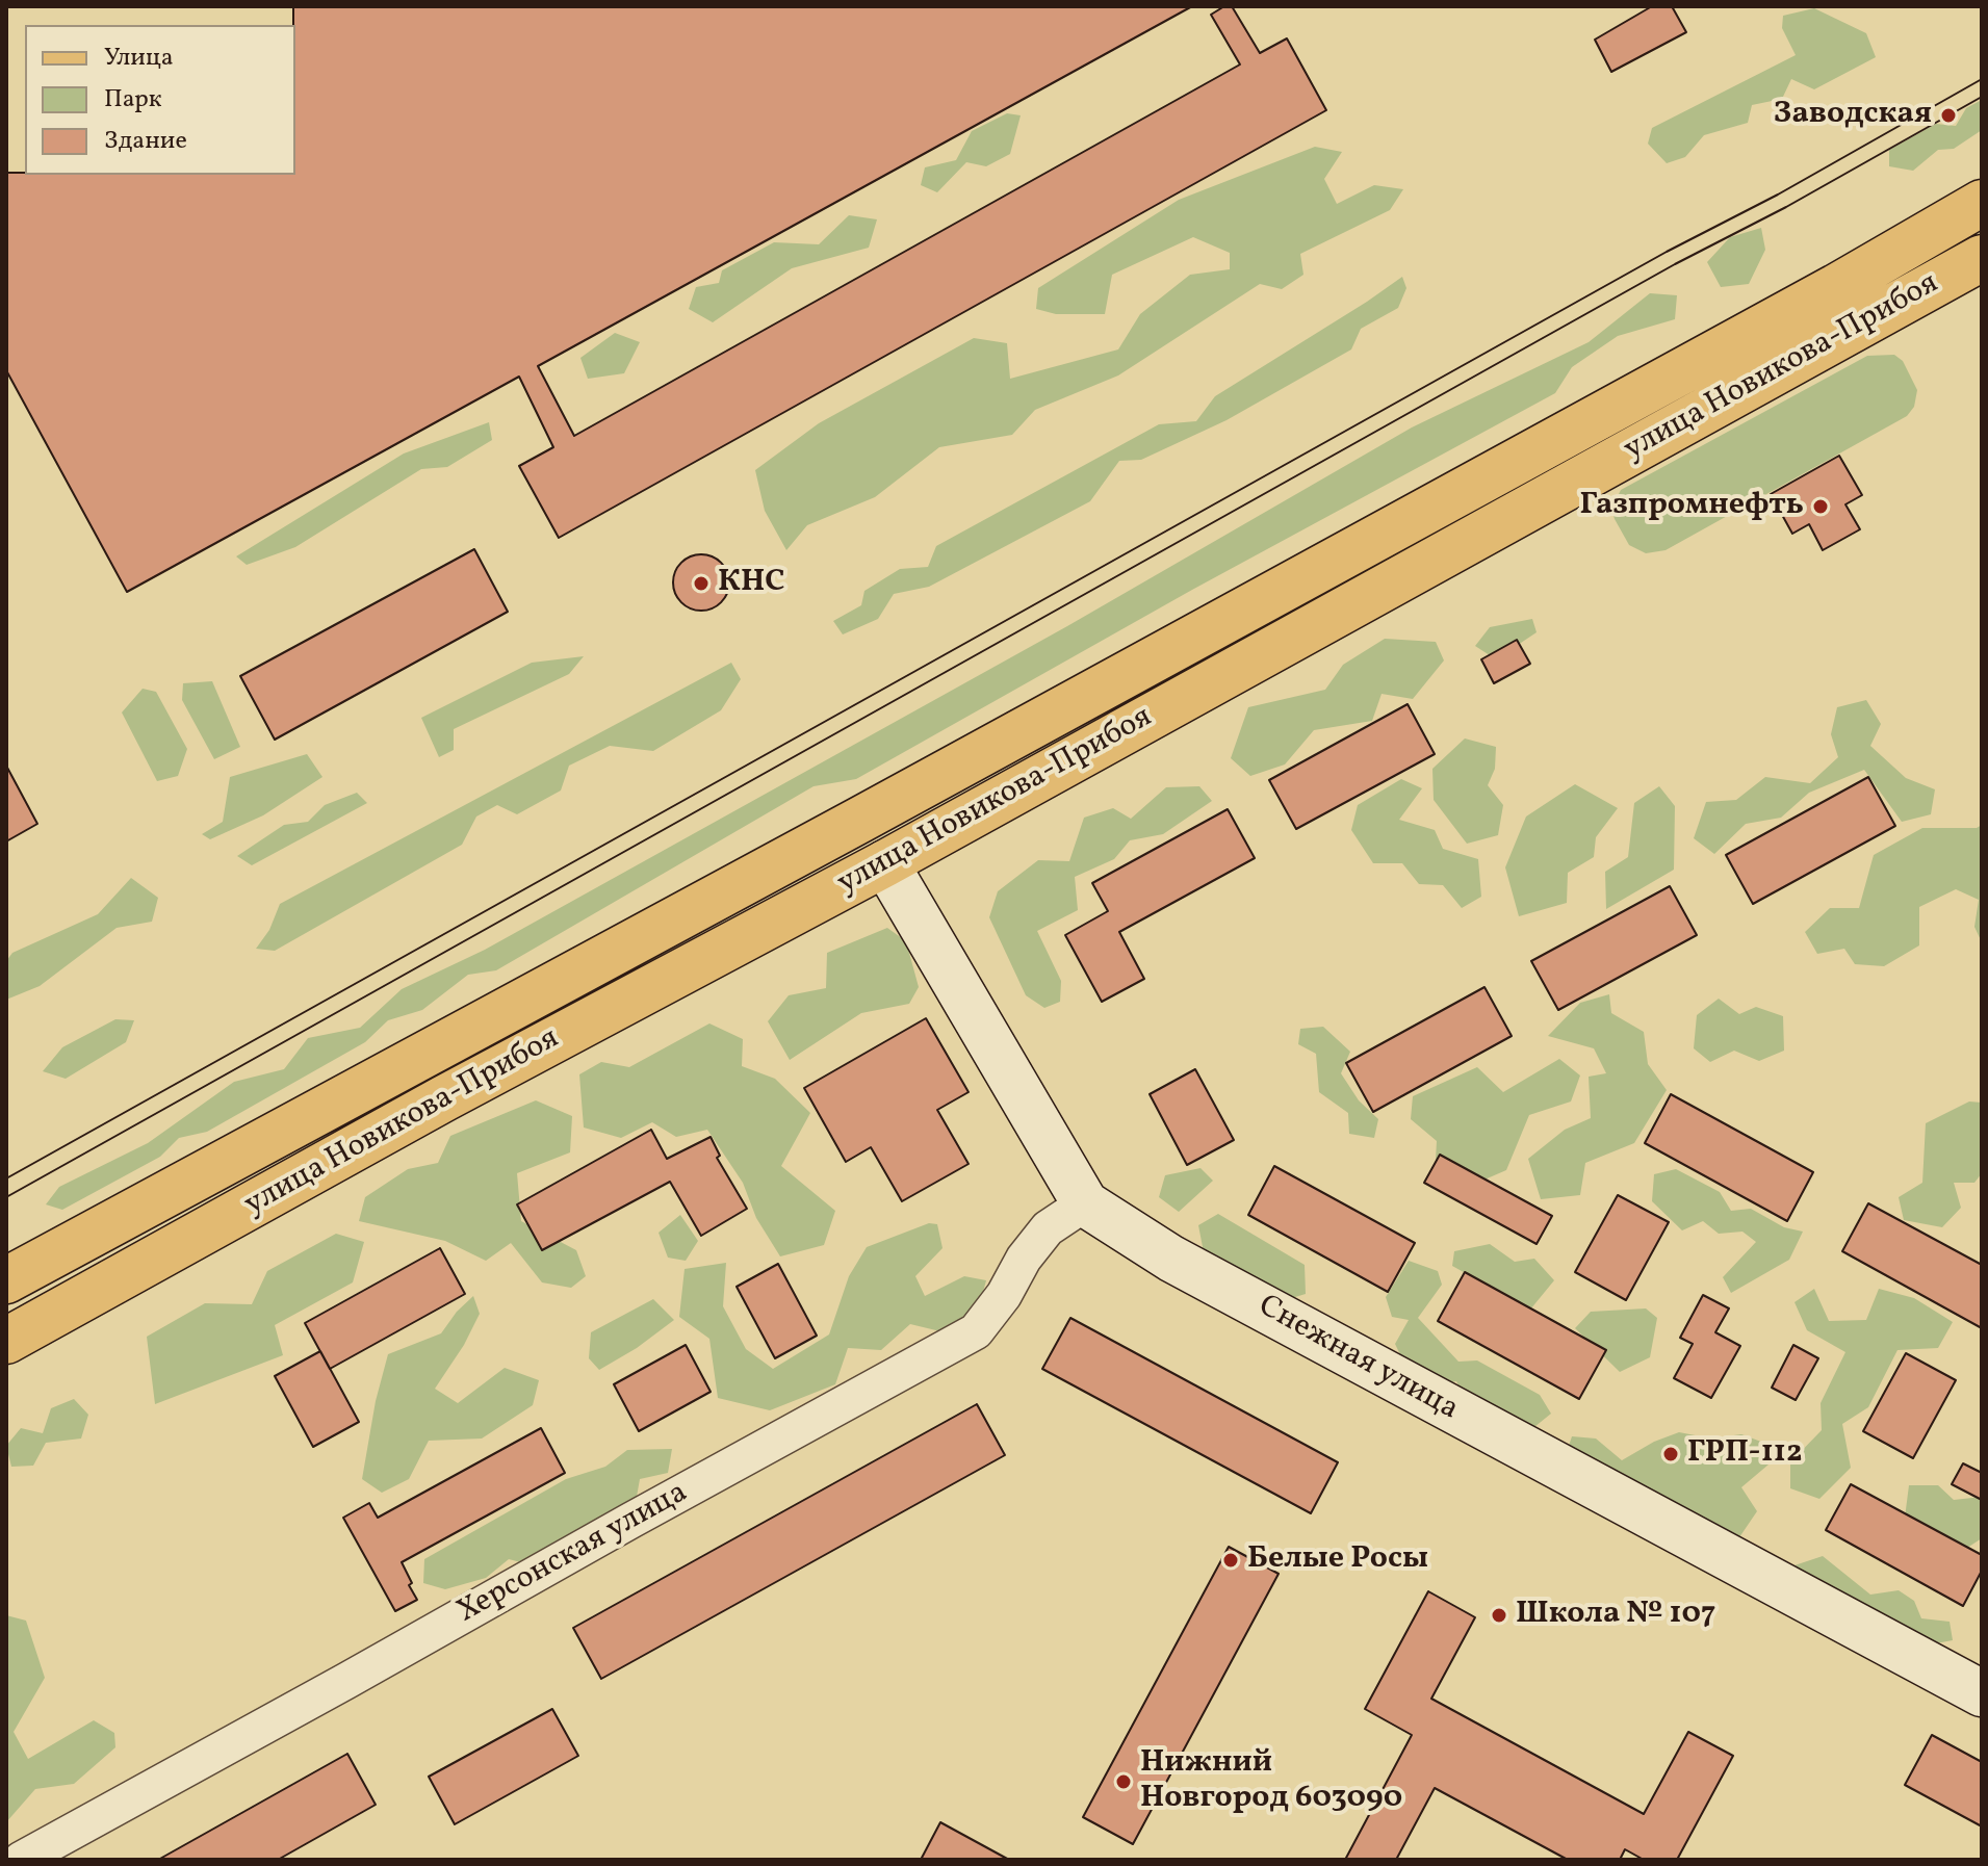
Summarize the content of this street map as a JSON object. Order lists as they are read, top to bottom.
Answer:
{
  "streets": {
    "main road": ["улица Новикова-Прибоя"],
    "street": ["Снежная улица", "Херсонская улица"]
  },
  "crossings": [
    ["улица Новикова-Прибоя", "Снежная улица"],
    ["Снежная улица", "Херсонская улица"]
  ],
  "places": [
    "Заводская",
    "Газпромнефть",
    "КНС",
    "ГРП-112",
    "Белые Росы",
    "Школа № 107",
    "Нижний Новгород 603090"
  ],
  "legend": ["Улица", "Парк", "Здание"]
}
